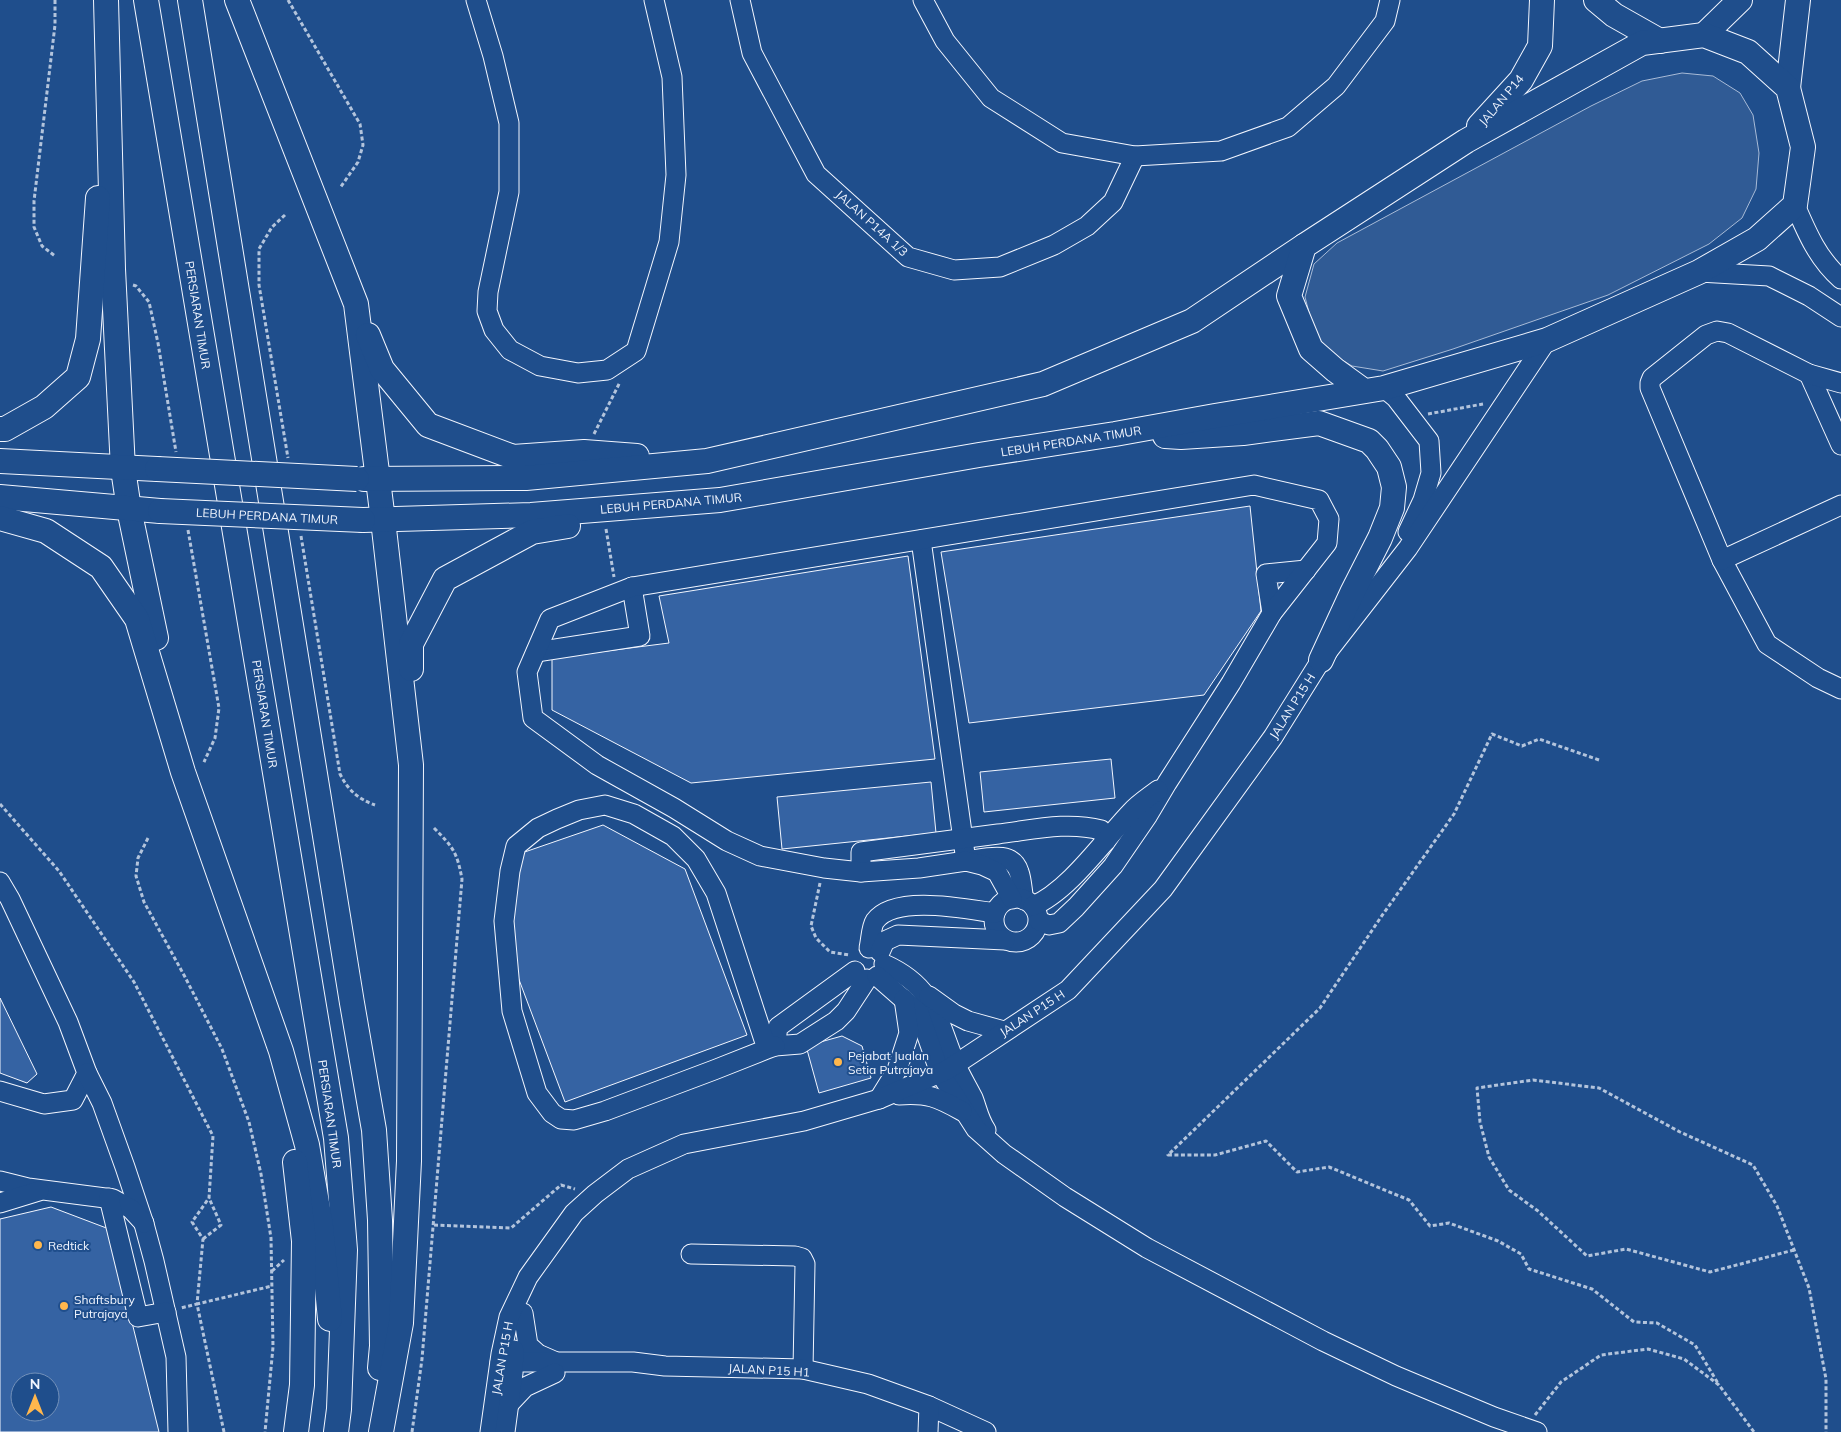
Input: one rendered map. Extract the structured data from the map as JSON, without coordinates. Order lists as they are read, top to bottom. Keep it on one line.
{"streets":{"main road":["JALAN P14","PERSIARAN TIMUR","LEBUH PERDANA TIMUR"],"street":["JALAN P14A 1/3","JALAN P15 H","JALAN P15 H1"]},"crossings":[["LEBUH PERDANA TIMUR","JALAN P15 H"],["JALAN P15 H","JALAN P15 H1"]],"places":["Pejabat Jualan Setia Putrajaya","Redtick","Shaftsbury Putrajaya"],"north":"top"}
